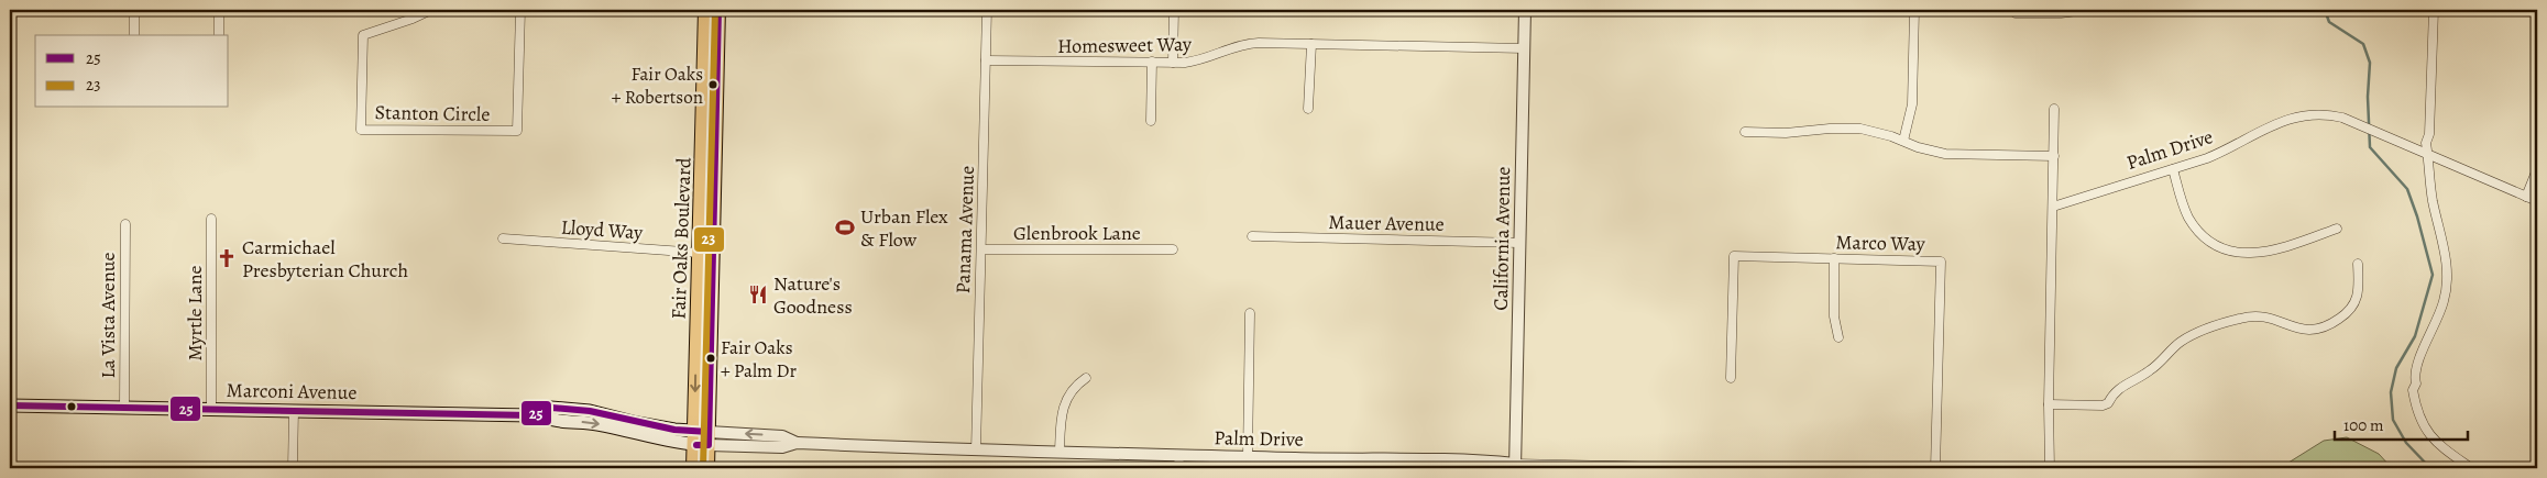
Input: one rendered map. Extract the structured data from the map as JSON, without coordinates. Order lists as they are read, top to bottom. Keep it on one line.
{"streets":{"main road":["Palm Drive","Fair Oaks Boulevard","Marconi Avenue"],"street":["Homesweet Way","Stanton Circle","Mauer Avenue","Lloyd Way","Panama Avenue","Glenbrook Lane","California Avenue","Marco Way","Myrtle Lane","La Vista Avenue"]},"crossings":[["Homesweet Way","Panama Avenue"],["Homesweet Way","California Avenue"],["Palm Drive","Panama Avenue"],["Palm Drive","Fair Oaks Boulevard"],["Palm Drive","California Avenue"],["Palm Drive","Marconi Avenue"],["Mauer Avenue","California Avenue"],["Lloyd Way","Fair Oaks Boulevard"],["Panama Avenue","Glenbrook Lane"],["Fair Oaks Boulevard","Marconi Avenue"],["Myrtle Lane","Marconi Avenue"],["La Vista Avenue","Marconi Avenue"]],"places":{"other":["Fair Oaks + Robertson","Fair Oaks + Palm Dr"],"sports":["Urban Flex & Flow"],"church":["Carmichael Presbyterian Church"],"restaurant":["Nature's Goodness"]},"lines":["transit line 25","transit line 23"],"legend":["25","23"],"scale_bar":"100 m"}
